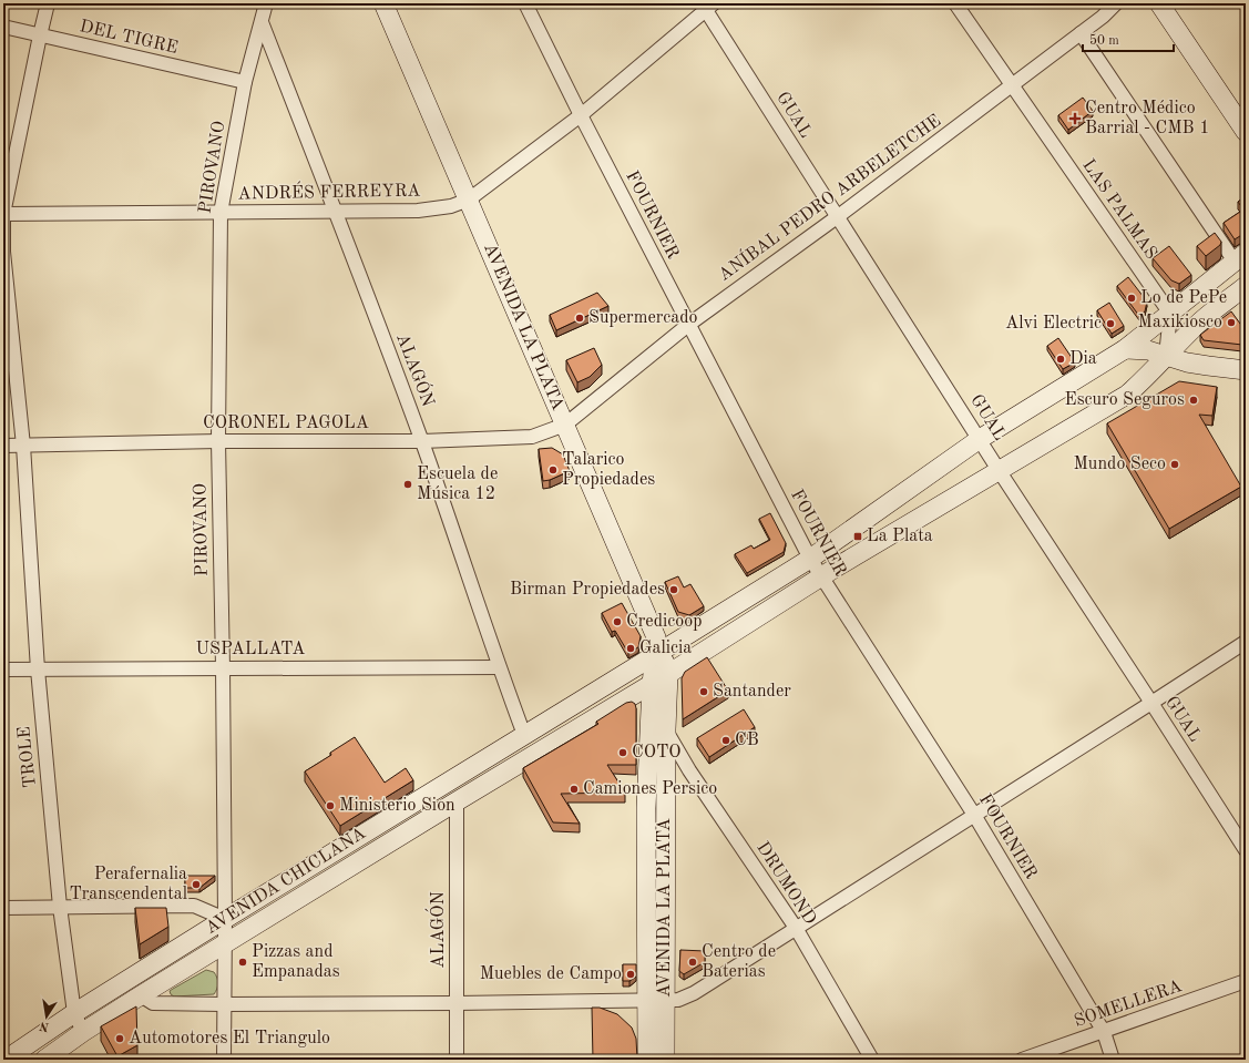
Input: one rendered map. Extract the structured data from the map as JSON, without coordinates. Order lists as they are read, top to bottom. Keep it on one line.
{"streets":{"main road":["AVENIDA LA PLATA","AVENIDA CHICLANA"],"street":["DEL TIGRE","GUAL","PIROVANO","ANDRÉS FERREYRA","ANÍBAL PEDRO ARBELETCHE","LAS PALMAS","FOURNIER","ALAGÓN","CORONEL PAGOLA","USPALLATA","TROLE","DRUMOND","SOMELLERA"]},"crossings":[["DEL TIGRE","PIROVANO"],["DEL TIGRE","TROLE"],["GUAL","ANDRÉS FERREYRA"],["GUAL","ANÍBAL PEDRO ARBELETCHE"],["GUAL","AVENIDA CHICLANA"],["PIROVANO","ANDRÉS FERREYRA"],["PIROVANO","ALAGÓN"],["PIROVANO","CORONEL PAGOLA"],["PIROVANO","USPALLATA"],["PIROVANO","AVENIDA CHICLANA"],["ANDRÉS FERREYRA","FOURNIER"],["ANDRÉS FERREYRA","AVENIDA LA PLATA"],["ANDRÉS FERREYRA","ALAGÓN"],["ANDRÉS FERREYRA","TROLE"],["ANÍBAL PEDRO ARBELETCHE","LAS PALMAS"],["ANÍBAL PEDRO ARBELETCHE","FOURNIER"],["ANÍBAL PEDRO ARBELETCHE","AVENIDA LA PLATA"],["ANÍBAL PEDRO ARBELETCHE","CORONEL PAGOLA"],["LAS PALMAS","AVENIDA CHICLANA"],["FOURNIER","AVENIDA CHICLANA"],["FOURNIER","SOMELLERA"],["AVENIDA LA PLATA","CORONEL PAGOLA"],["AVENIDA LA PLATA","AVENIDA CHICLANA"],["AVENIDA LA PLATA","DRUMOND"],["ALAGÓN","CORONEL PAGOLA"],["ALAGÓN","USPALLATA"],["ALAGÓN","AVENIDA CHICLANA"],["CORONEL PAGOLA","TROLE"],["USPALLATA","TROLE"],["TROLE","AVENIDA CHICLANA"]],"places":{"health":["Centro Médico Barrial - CMB 1"],"other":["Lo de PePe","Supermercado","Maxikiosco","Alvi Electric","Dia","Escuro Seguros","Mundo Seco","Talarico Propiedades","Escuela de Música 12","Birman Propiedades","Credicoop","Galicia","Santander","CB","COTO","Camiones Persico","Ministerio Sion","Perafernalia Transcendental","Pizzas and Empanadas","Centro de Baterias","Muebles de Campo","Automotores El Triangulo"],"transit":["La Plata"]},"scale_bar":"50 m","north":"bottom"}
